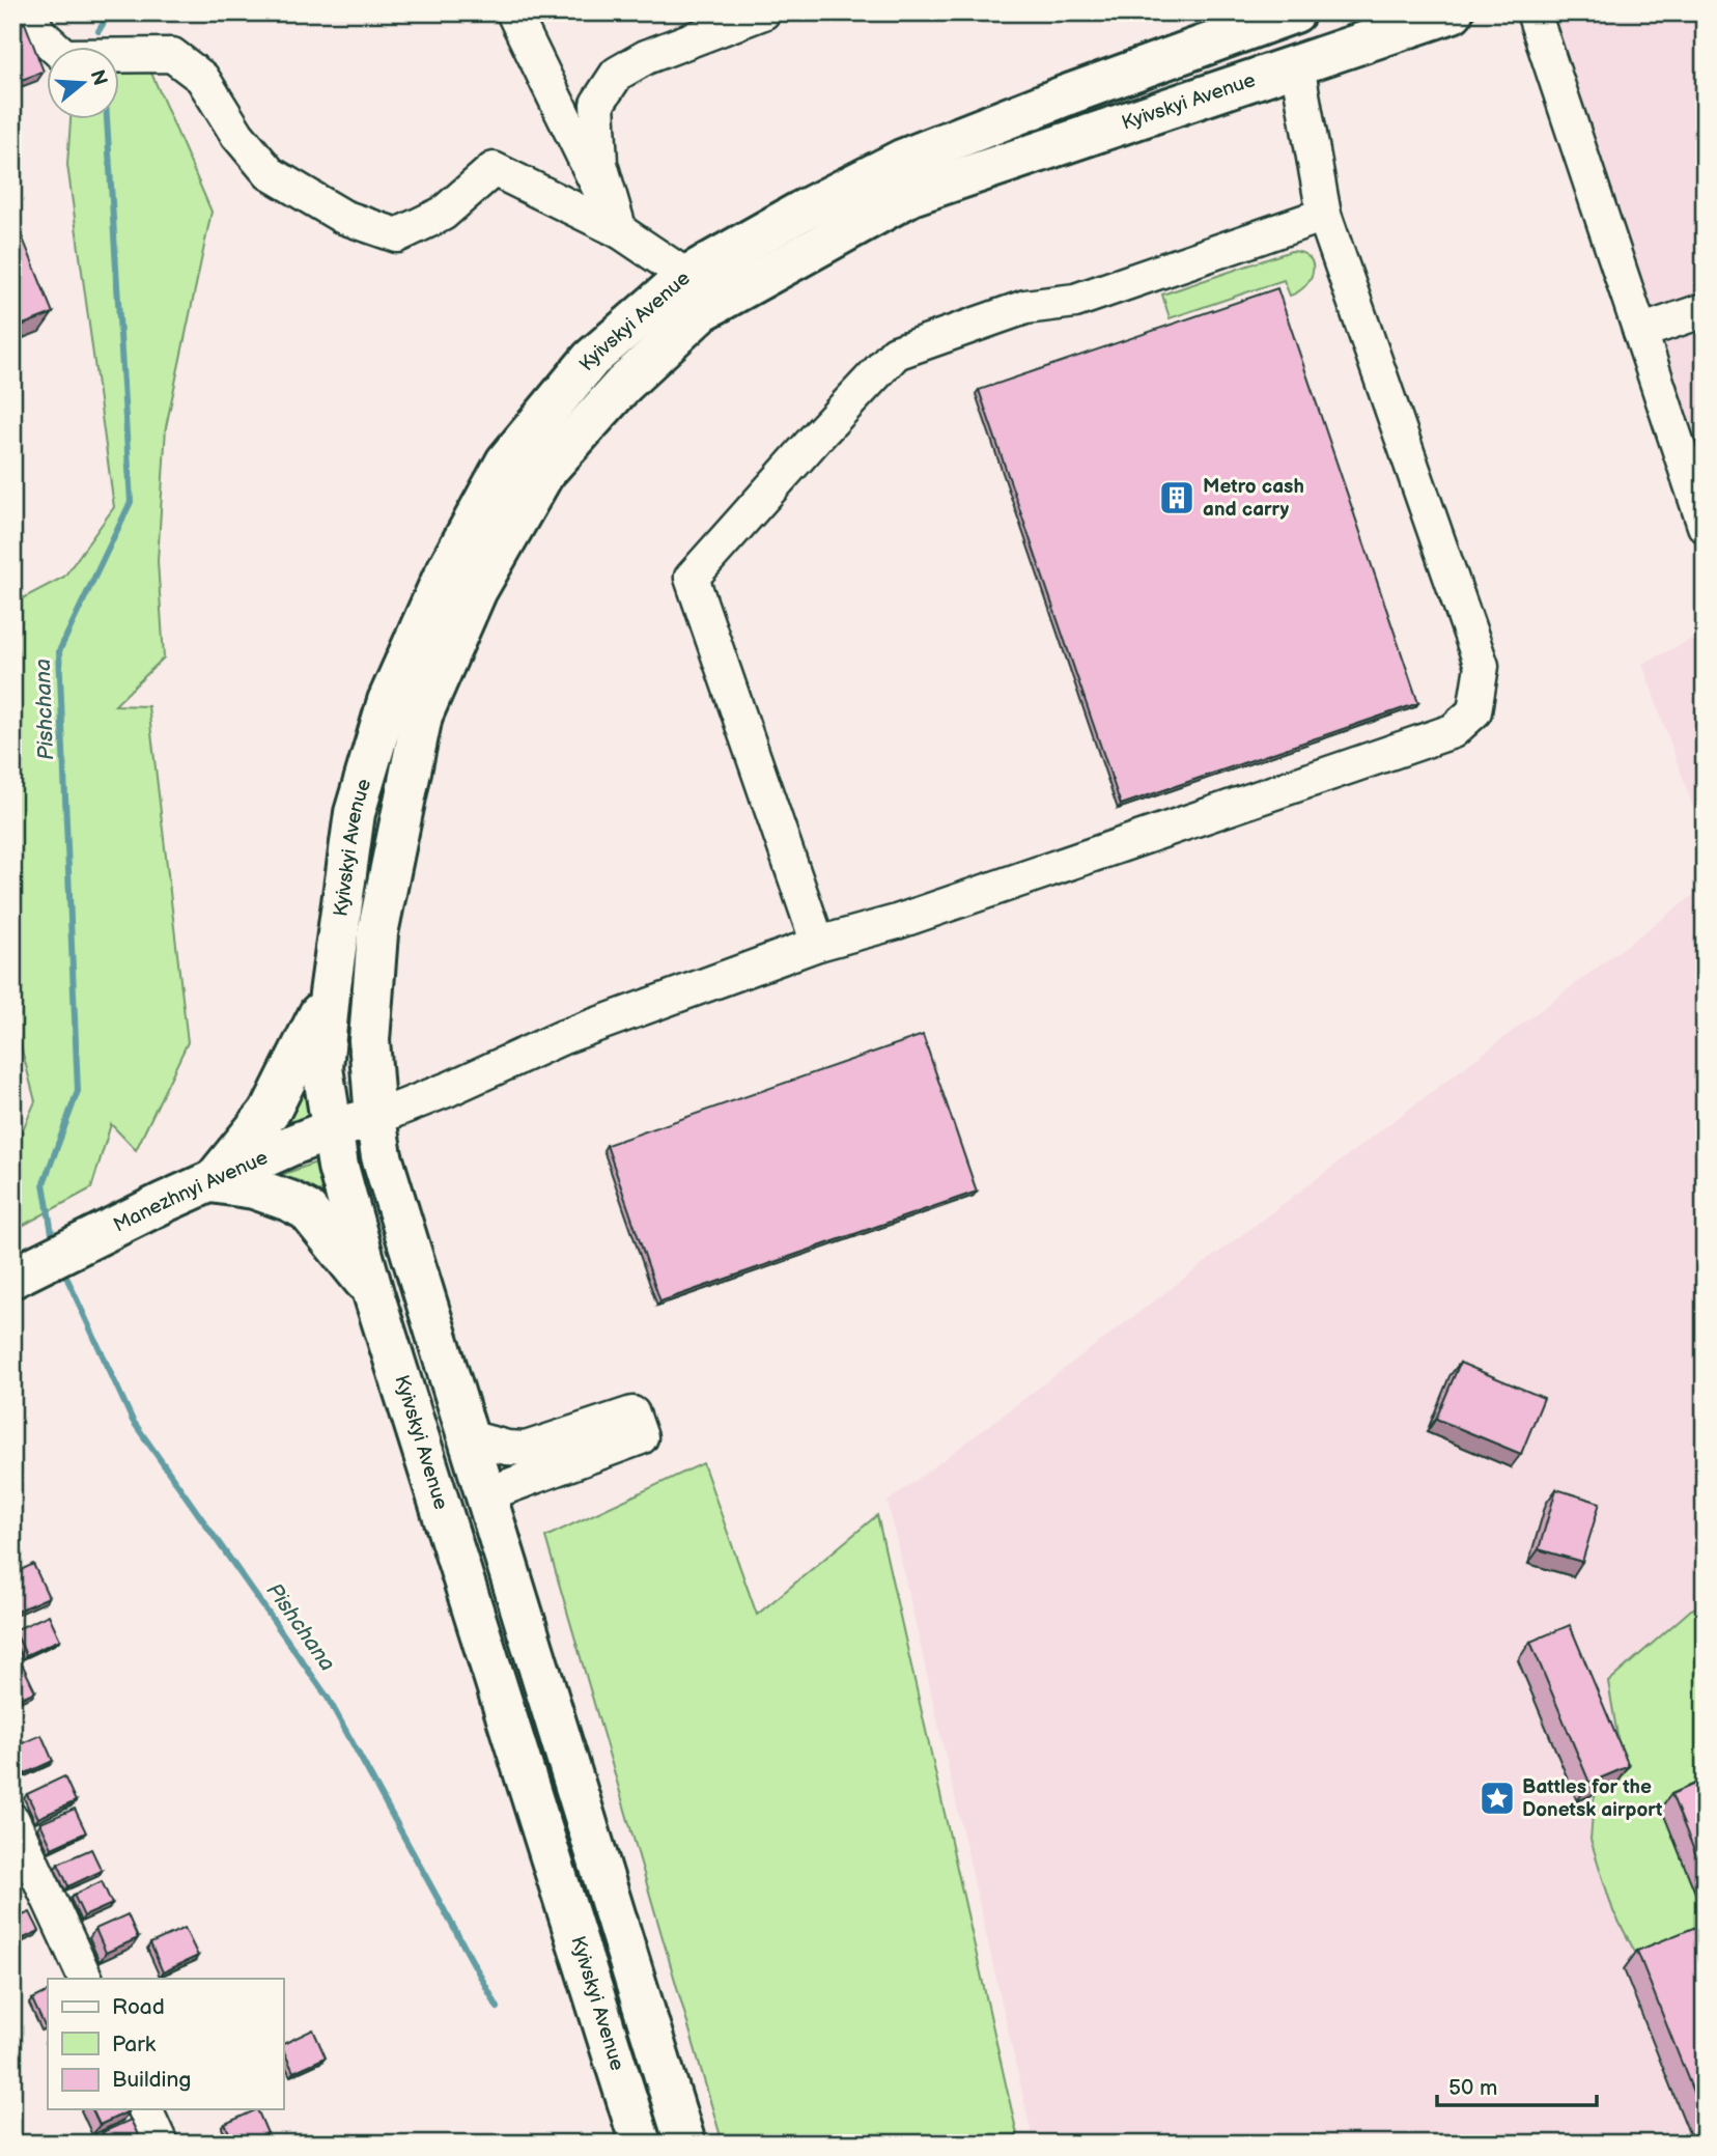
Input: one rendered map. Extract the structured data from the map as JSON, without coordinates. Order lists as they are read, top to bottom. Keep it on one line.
{"streets":{"main road":["Kyivskyi Avenue","Manezhnyi Avenue"]},"crossings":[["Kyivskyi Avenue","Manezhnyi Avenue"]],"water":["Pishchana"],"places":{"building":["Metro cash and carry"],"place":["Battles for the Donetsk airport"]},"legend":["Road","Park","Building"],"scale_bar":"50 m","north":"right"}
